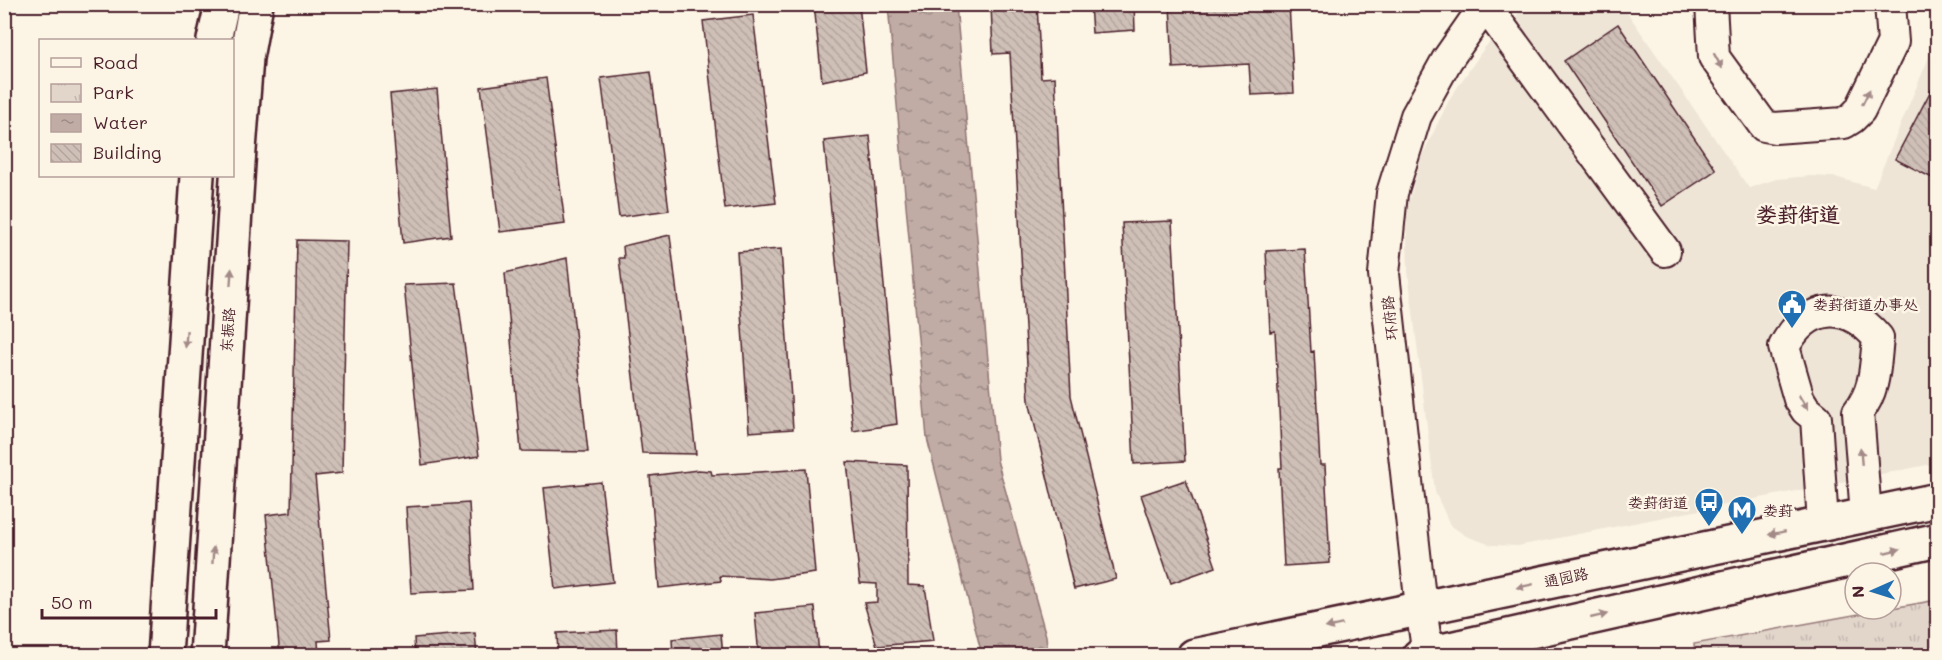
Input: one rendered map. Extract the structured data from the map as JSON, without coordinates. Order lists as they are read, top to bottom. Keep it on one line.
{"streets":{"main road":["东振路","通园路"],"street":["环府路"]},"crossings":[["环府路","通园路"]],"districts":["娄葑街道"],"places":{"public building":["娄葑街道办事处"],"bus stop":["娄葑街道"],"metro station":["娄葑"]},"legend":["Road","Park","Water","Building"],"scale_bar":"50 m","north":"left"}
